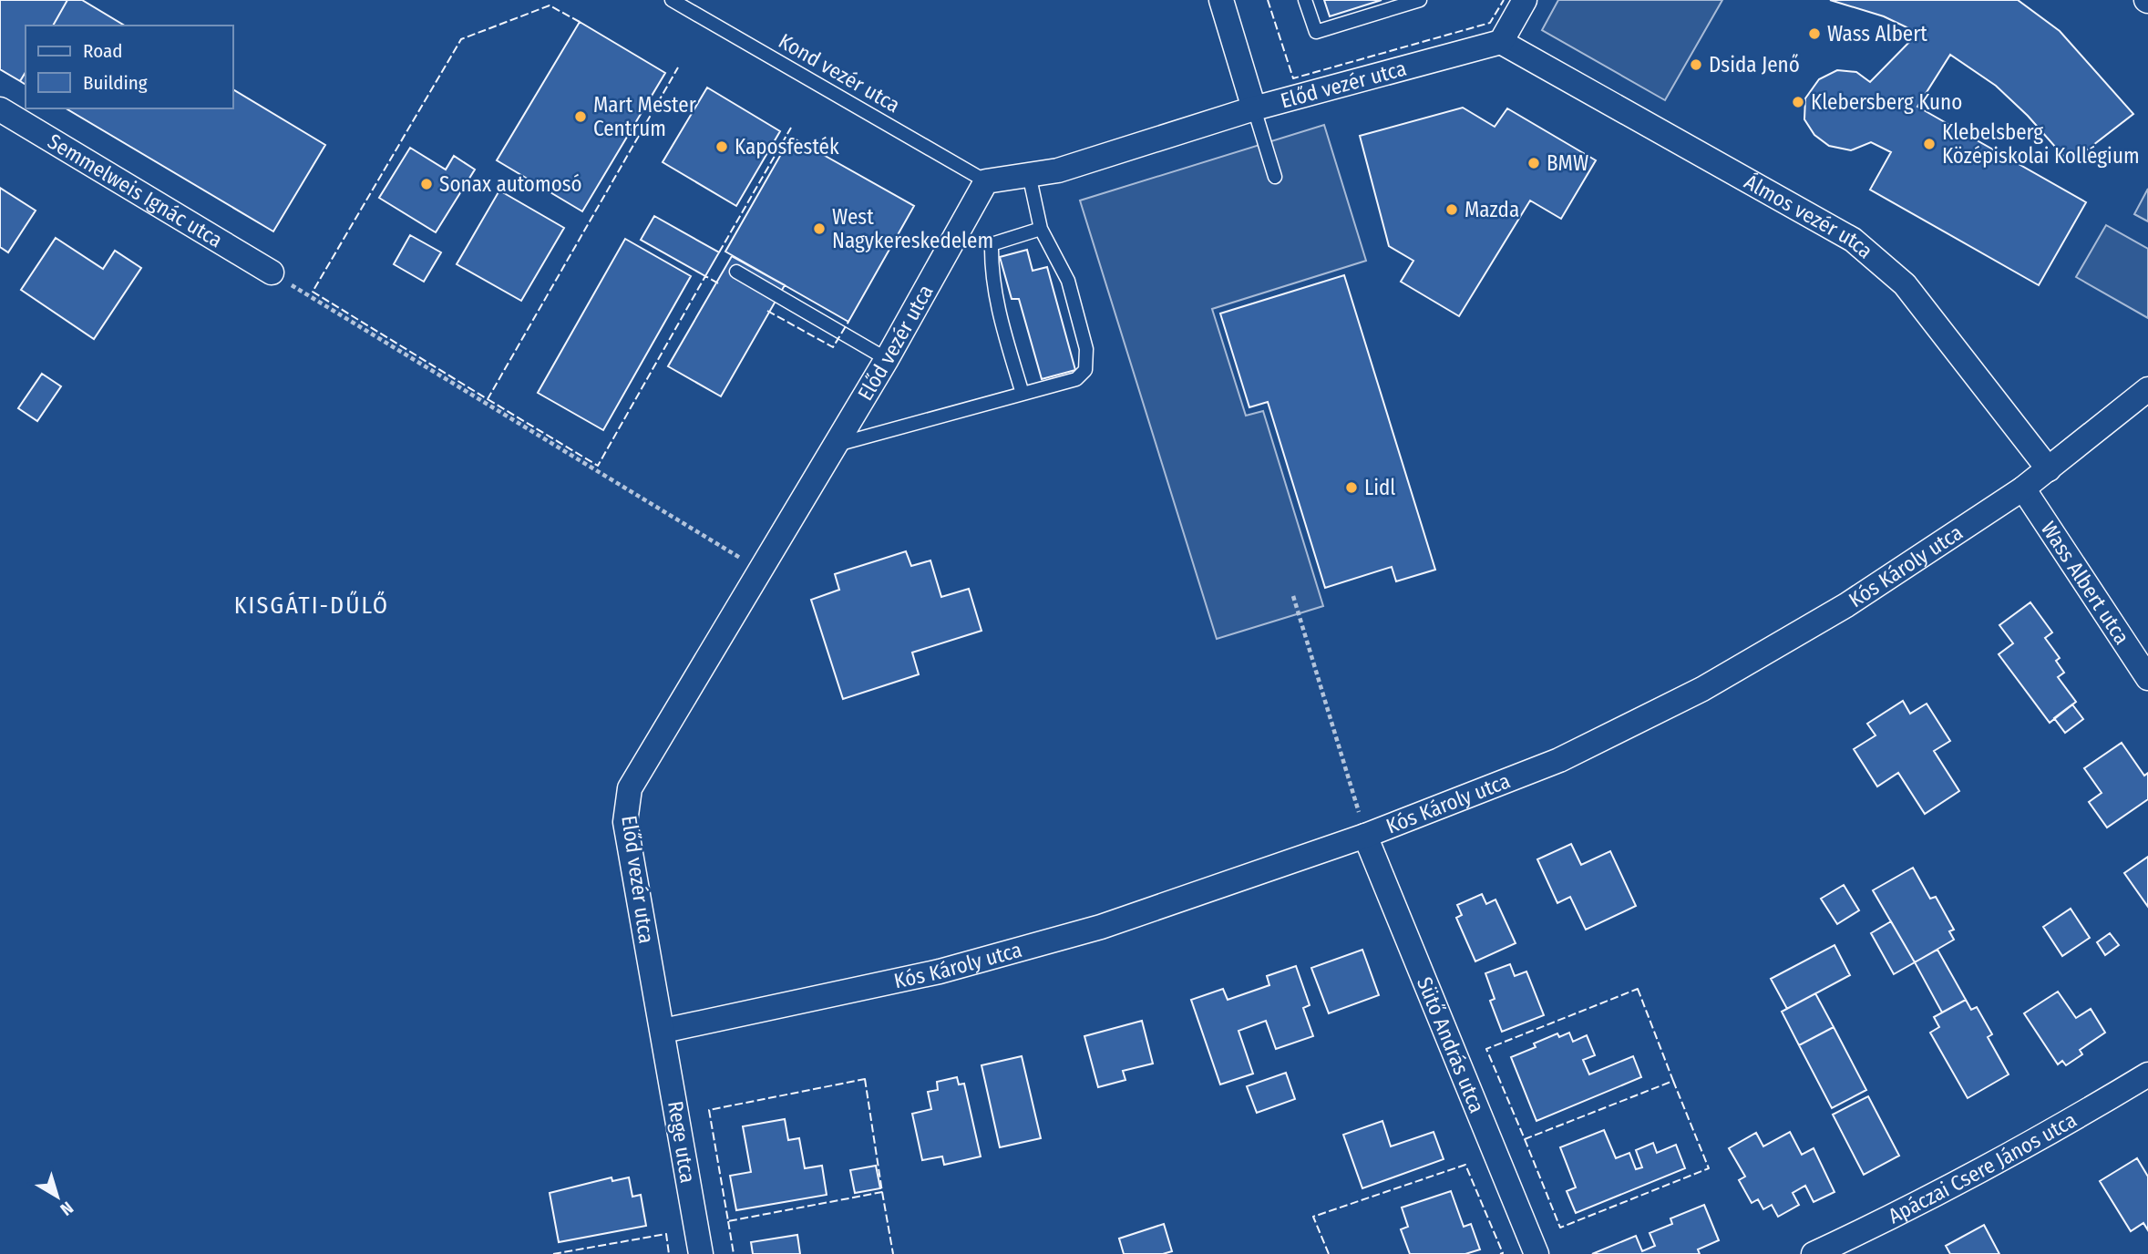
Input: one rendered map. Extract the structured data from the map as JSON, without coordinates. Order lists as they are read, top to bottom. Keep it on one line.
{"streets":{"street":["Előd vezér utca","Semmelweis Ignác utca","Álmos vezér utca","Kós Károly utca","Wass Albert utca","Sütő András utca","Rege utca","Apáczai Csere János utca"],"lane":["Kond vezér utca"]},"crossings":[["Kond vezér utca","Előd vezér utca"],["Előd vezér utca","Álmos vezér utca"],["Előd vezér utca","Kós Károly utca"],["Előd vezér utca","Rege utca"],["Álmos vezér utca","Kós Károly utca"],["Kós Károly utca","Wass Albert utca"],["Kós Károly utca","Sütő András utca"],["Kós Károly utca","Rege utca"]],"districts":["KISGÁTI-DŰLŐ"],"places":["Wass Albert","Dsida Jenő","Klebersberg Kuno","Mart Mester Centrum","Klebelsberg Középiskolai Kollégium","Kaposfesték","BMW","Sonax automosó","Mazda","West Nagykereskedelem","Lidl"],"legend":["Road","Building"],"north":"bottom right"}
